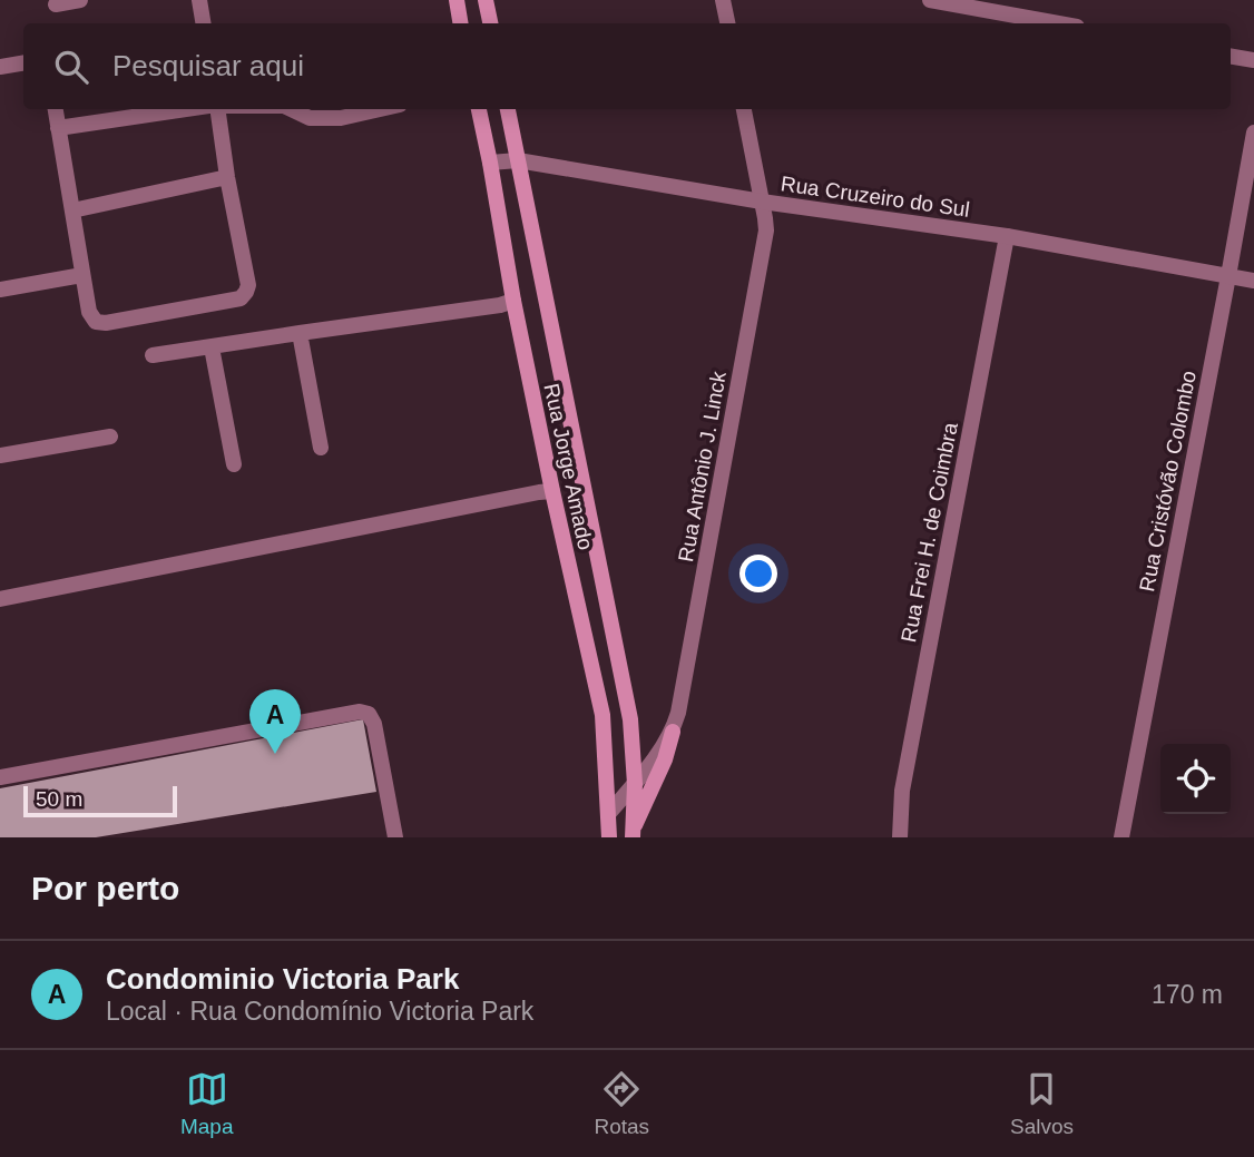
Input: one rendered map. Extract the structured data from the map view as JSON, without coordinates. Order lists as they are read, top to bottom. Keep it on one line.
{"streets":{"main road":["Rua Jorge Amado"],"street":["Rua Cruzeiro do Sul","Rua Antônio J. Linck","Rua Cristóvão Colombo","Rua Frei H. de Coimbra"]},"crossings":[["Rua Cruzeiro do Sul","Rua Jorge Amado"],["Rua Cruzeiro do Sul","Rua Antônio J. Linck"],["Rua Cruzeiro do Sul","Rua Cristóvão Colombo"],["Rua Cruzeiro do Sul","Rua Frei H. de Coimbra"],["Rua Jorge Amado","Rua Antônio J. Linck"]],"scale_bar":"50 m","page":{"search":"Pesquisar aqui","pins":"A","scale":"50 m","heading":"Por perto","list":[{"mark":"A","name":"Condominio Victoria Park","note":"Local · Rua Condomínio Victoria Park","value":"170 m"}],"nav":["Mapa","Rotas","Salvos"]}}
